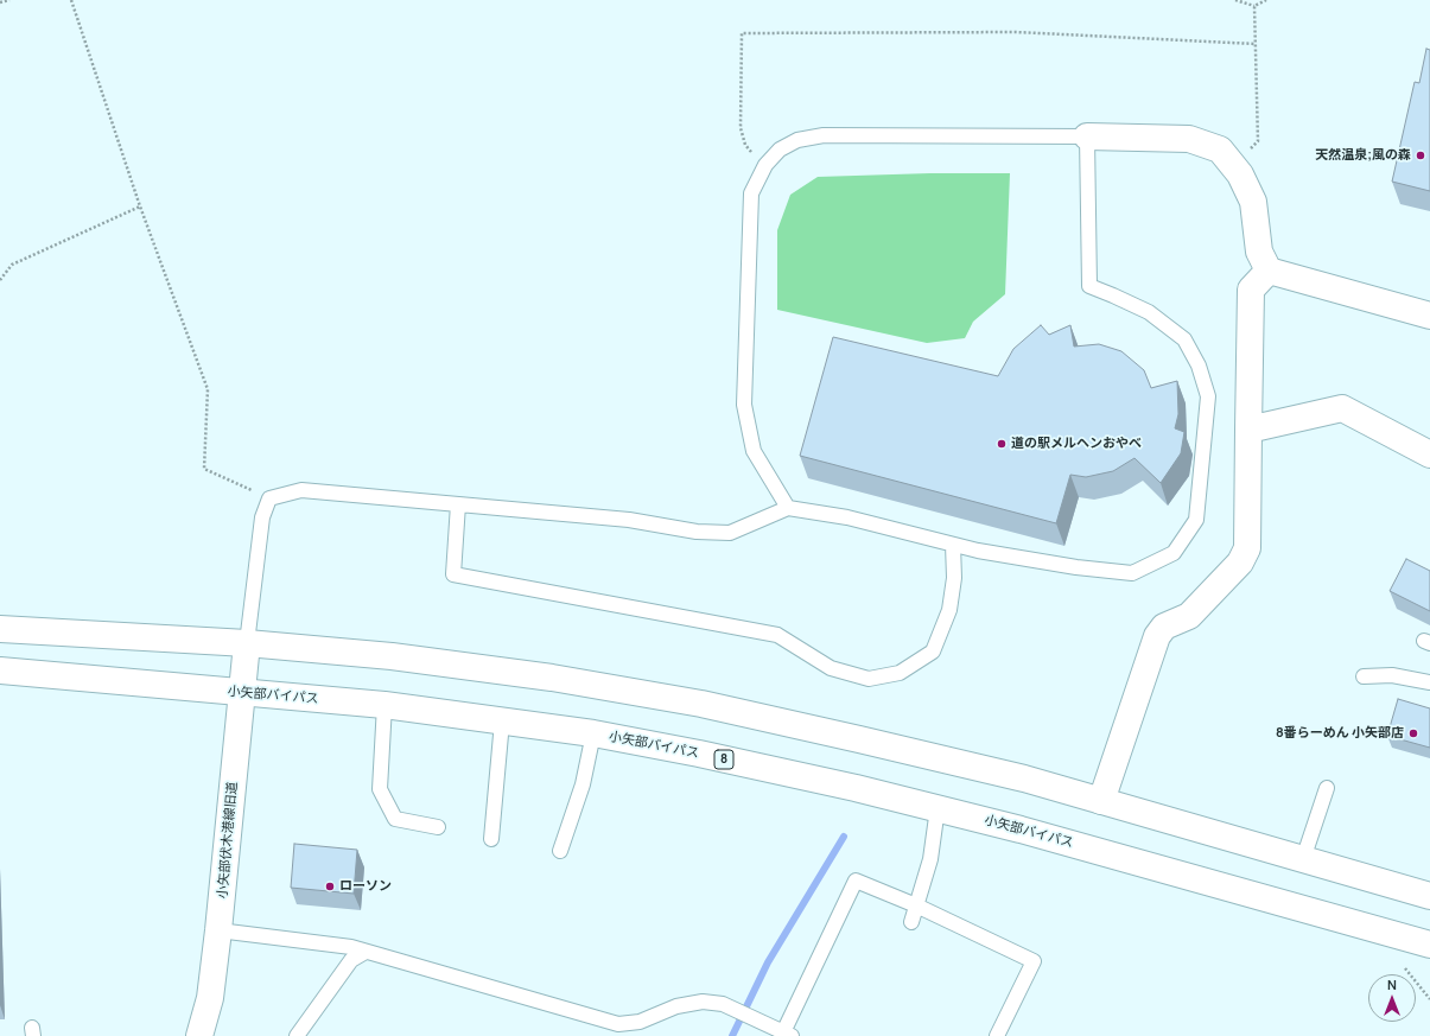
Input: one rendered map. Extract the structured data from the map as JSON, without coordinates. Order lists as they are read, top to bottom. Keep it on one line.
{"streets":{"main road":["小矢部バイパス","8","小矢部伏木港線旧道"]},"crossings":[["小矢部バイパス","小矢部伏木港線旧道"]],"places":["天然温泉;風の森","道の駅メルヘンおやべ","8番らーめん 小矢部店","ローソン"],"north":"top"}
